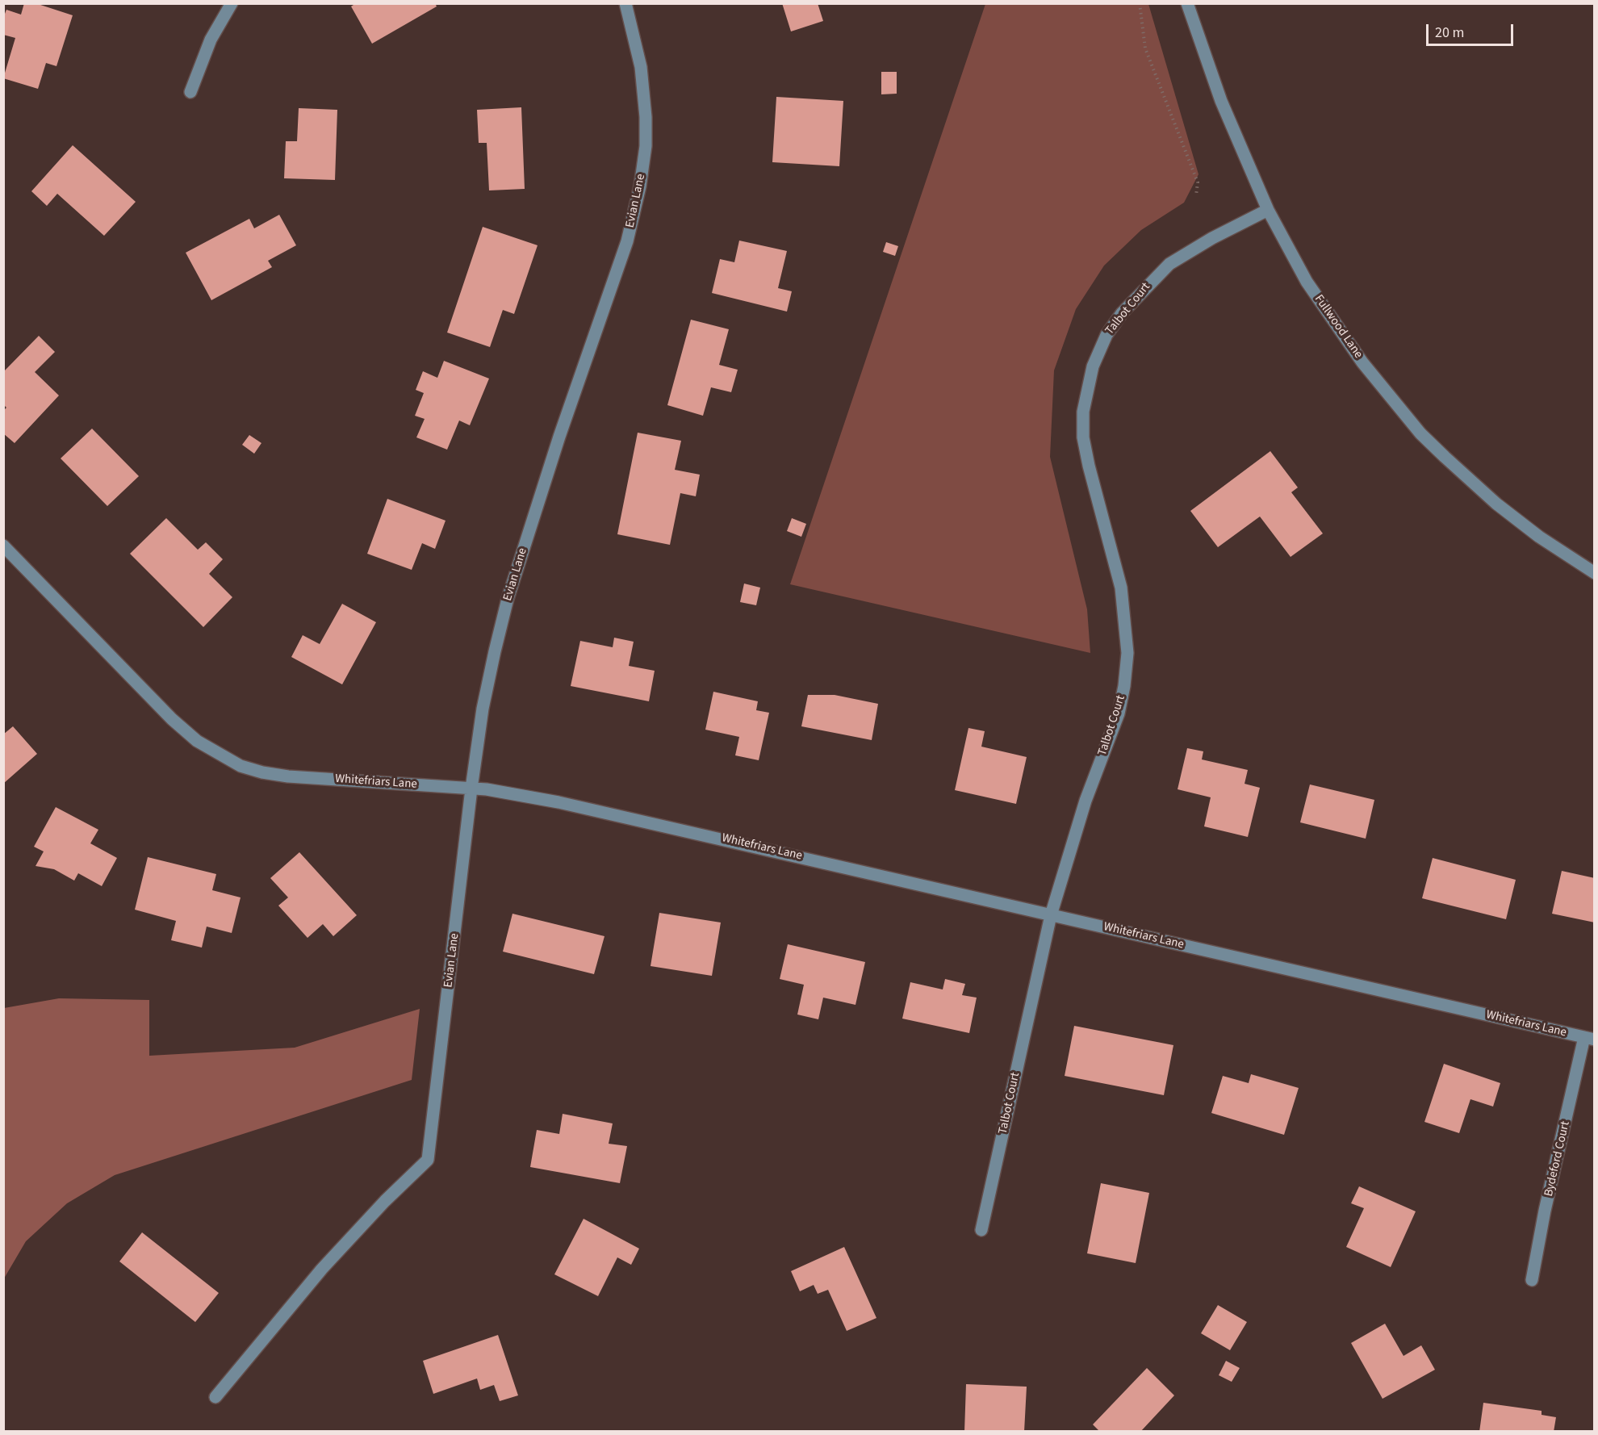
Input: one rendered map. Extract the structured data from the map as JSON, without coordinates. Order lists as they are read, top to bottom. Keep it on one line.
{"streets":{"street":["Evian Lane","Talbot Court","Fullwood Lane","Whitefriars Lane","Bydeford Court"]},"crossings":[["Evian Lane","Whitefriars Lane"],["Talbot Court","Fullwood Lane"],["Talbot Court","Whitefriars Lane"],["Whitefriars Lane","Bydeford Court"]],"scale_bar":"20 m"}
